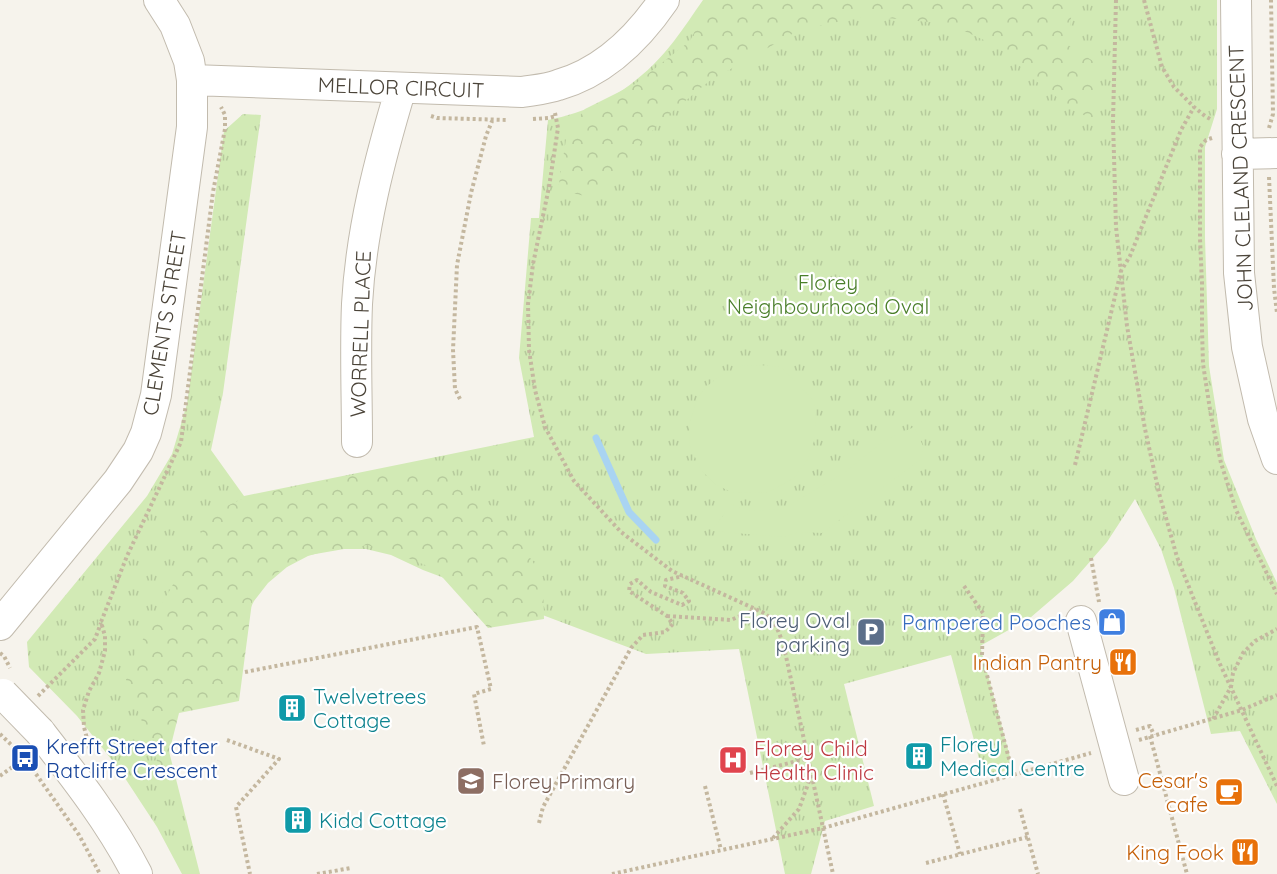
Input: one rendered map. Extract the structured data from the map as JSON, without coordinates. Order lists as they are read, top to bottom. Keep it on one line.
{"streets":{"street":["MELLOR CIRCUIT","JOHN CLELAND CRESCENT","CLEMENTS STREET","WORRELL PLACE"]},"crossings":[["MELLOR CIRCUIT","CLEMENTS STREET"],["MELLOR CIRCUIT","WORRELL PLACE"]],"parks":["Florey Neighbourhood Oval"],"places":{"shop":["Pampered Pooches"],"parking":["Florey Oval parking"],"restaurant":["Indian Pantry","King Fook"],"building":["Twelvetrees Cottage","Florey Medical Centre","Kidd Cottage"],"bus stop":["Krefft Street after Ratcliffe Crescent"],"hospital":["Florey Child Health Clinic"],"school or university":["Florey Primary"],"cafe":["Cesar's cafe"]}}
